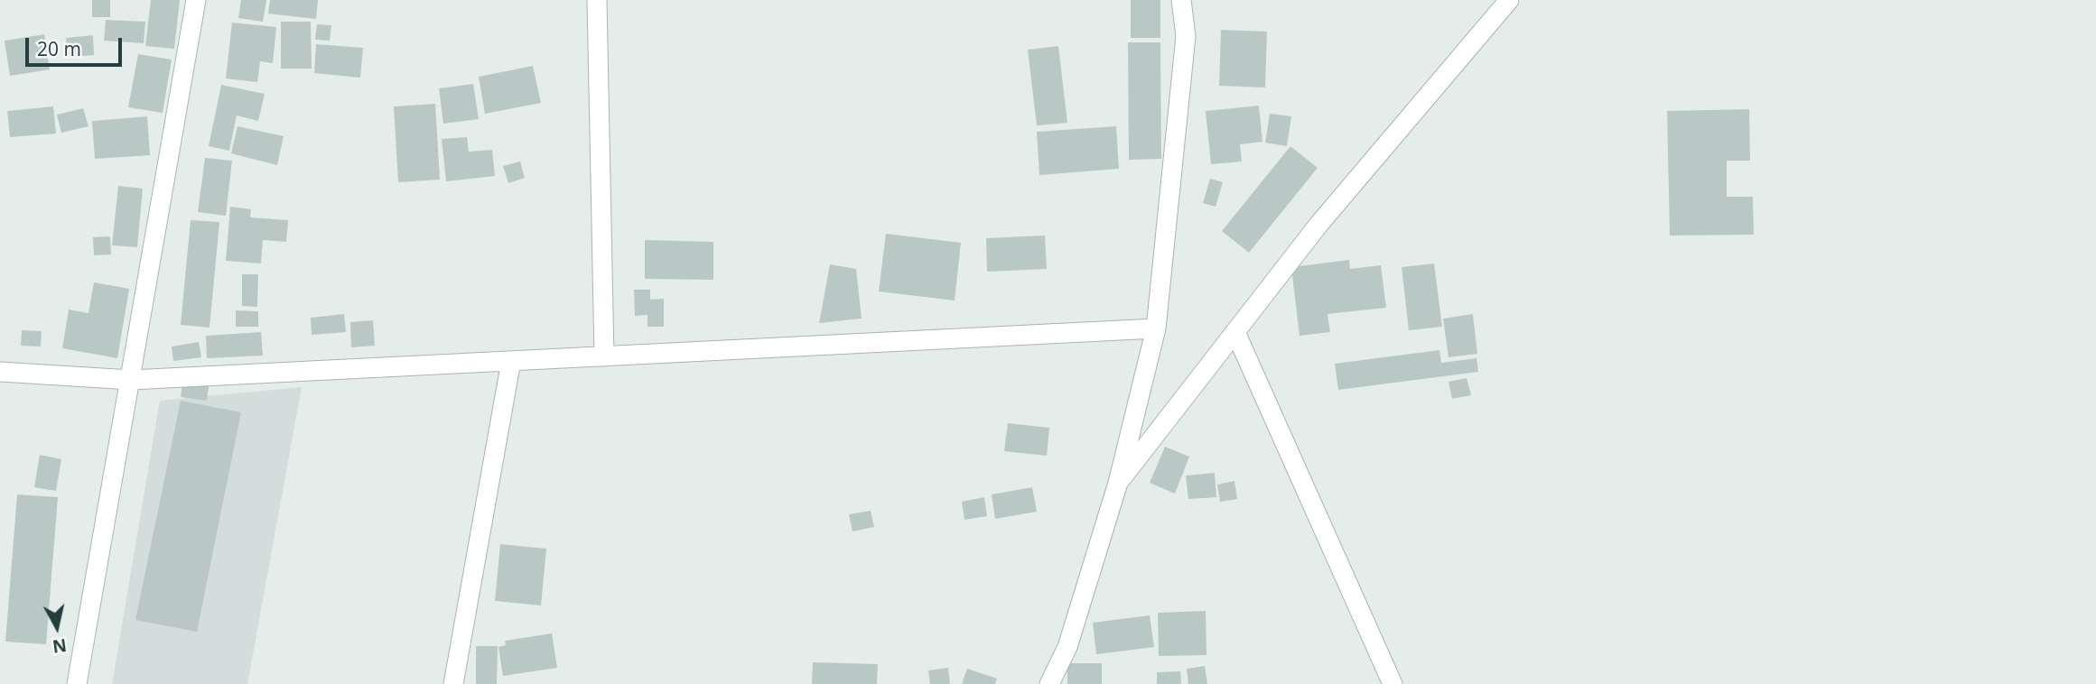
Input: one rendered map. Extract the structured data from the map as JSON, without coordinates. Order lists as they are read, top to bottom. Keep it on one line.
{"scale_bar":"20 m","north":"bottom"}
